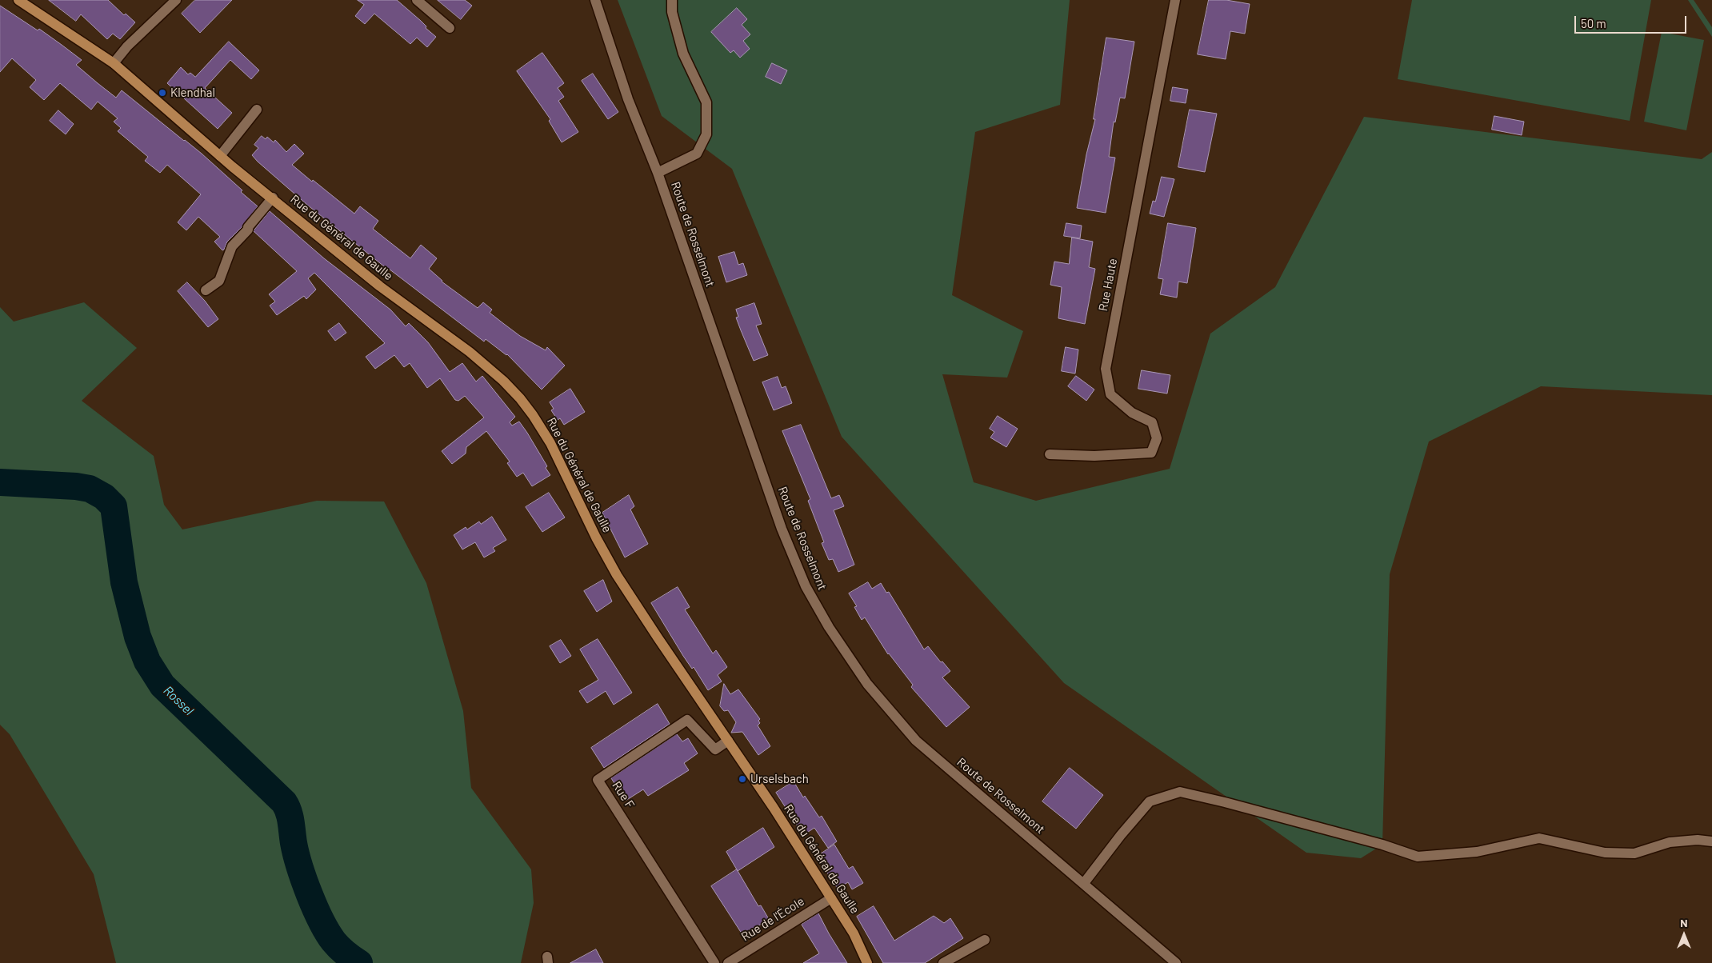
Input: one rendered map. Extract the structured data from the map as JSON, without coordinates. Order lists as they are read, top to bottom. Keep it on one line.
{"streets":{"main road":["Rue du Général de Gaulle"],"street":["Route de Rosselmont","Rue Haute","Rue F","Rue de l'École"]},"crossings":[["Rue du Général de Gaulle","Rue F"],["Rue du Général de Gaulle","Rue de l'École"]],"water":["Rossel"],"places":["Klendhal","Urselsbach"],"scale_bar":"50 m","north":"top"}
